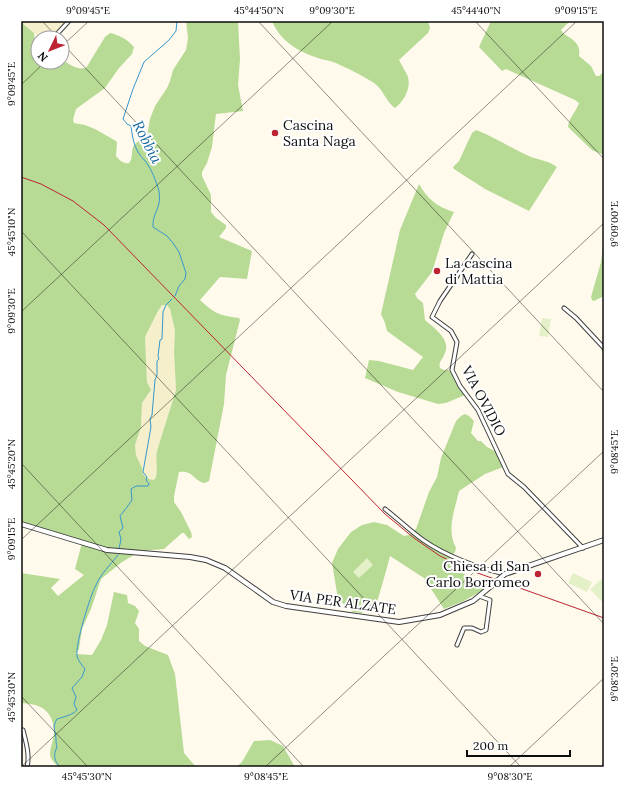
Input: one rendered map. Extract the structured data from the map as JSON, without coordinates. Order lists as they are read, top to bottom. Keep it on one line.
{"streets":{"street":["VIA OVIDIO","VIA PER ALZATE"]},"crossings":[["VIA OVIDIO","VIA PER ALZATE"]],"water":["Robbia"],"places":["Cascina Santa Naga","La cascina di Mattia","Chiesa di San Carlo Borromeo"],"scale_bar":"200 m","north":"bottom left","coordinates":["9°09'45\"E","45°44'50\"N","9°09'30\"E","45°44'40\"N","9°09'15\"E","9°09'00\"E","45°45'10\"N","9°08'45\"E","45°45'20\"N","9°08'30\"E","45°45'30\"N"]}
